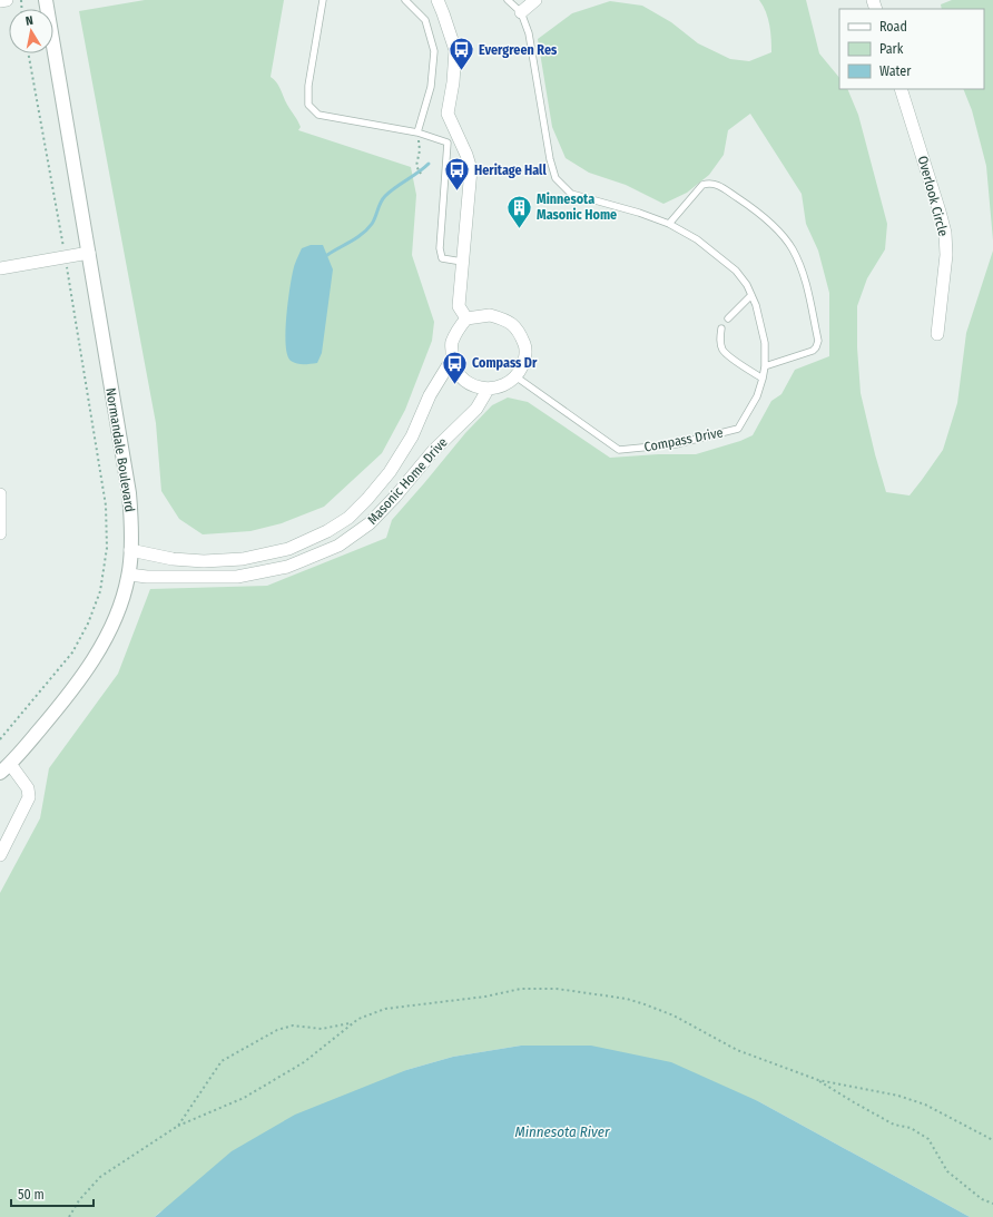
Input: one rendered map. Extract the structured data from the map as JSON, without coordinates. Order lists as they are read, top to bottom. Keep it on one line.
{"streets":{"street":["Overlook Circle","Normandale Boulevard","Masonic Home Drive"],"lane":["Compass Drive"]},"crossings":[["Compass Drive","Masonic Home Drive"],["Normandale Boulevard","Masonic Home Drive"]],"water":["Minnesota River"],"places":{"bus stop":["Evergreen Res","Heritage Hall","Compass Dr"],"building":["Minnesota Masonic Home"]},"legend":["Road","Park","Water"],"scale_bar":"50 m","north":"top"}
